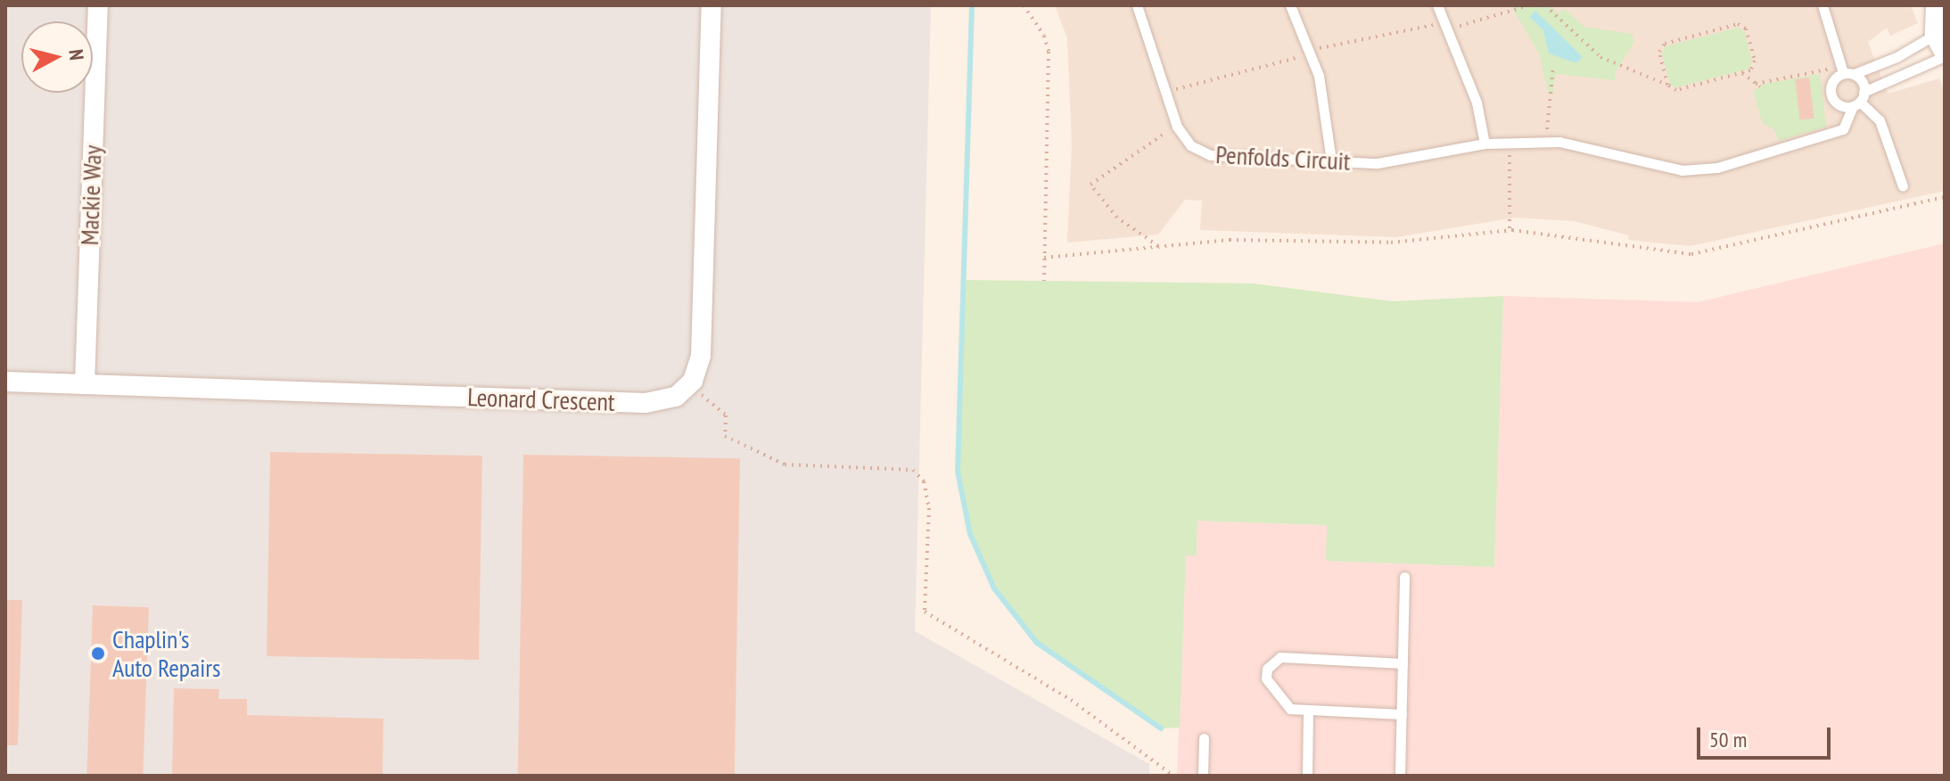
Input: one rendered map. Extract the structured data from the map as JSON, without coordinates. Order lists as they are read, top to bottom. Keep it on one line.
{"streets":{"street":["Mackie Way","Leonard Crescent"],"lane":["Penfolds Circuit"]},"crossings":[["Mackie Way","Leonard Crescent"]],"places":["Chaplin's Auto Repairs"],"scale_bar":"50 m","north":"right"}
